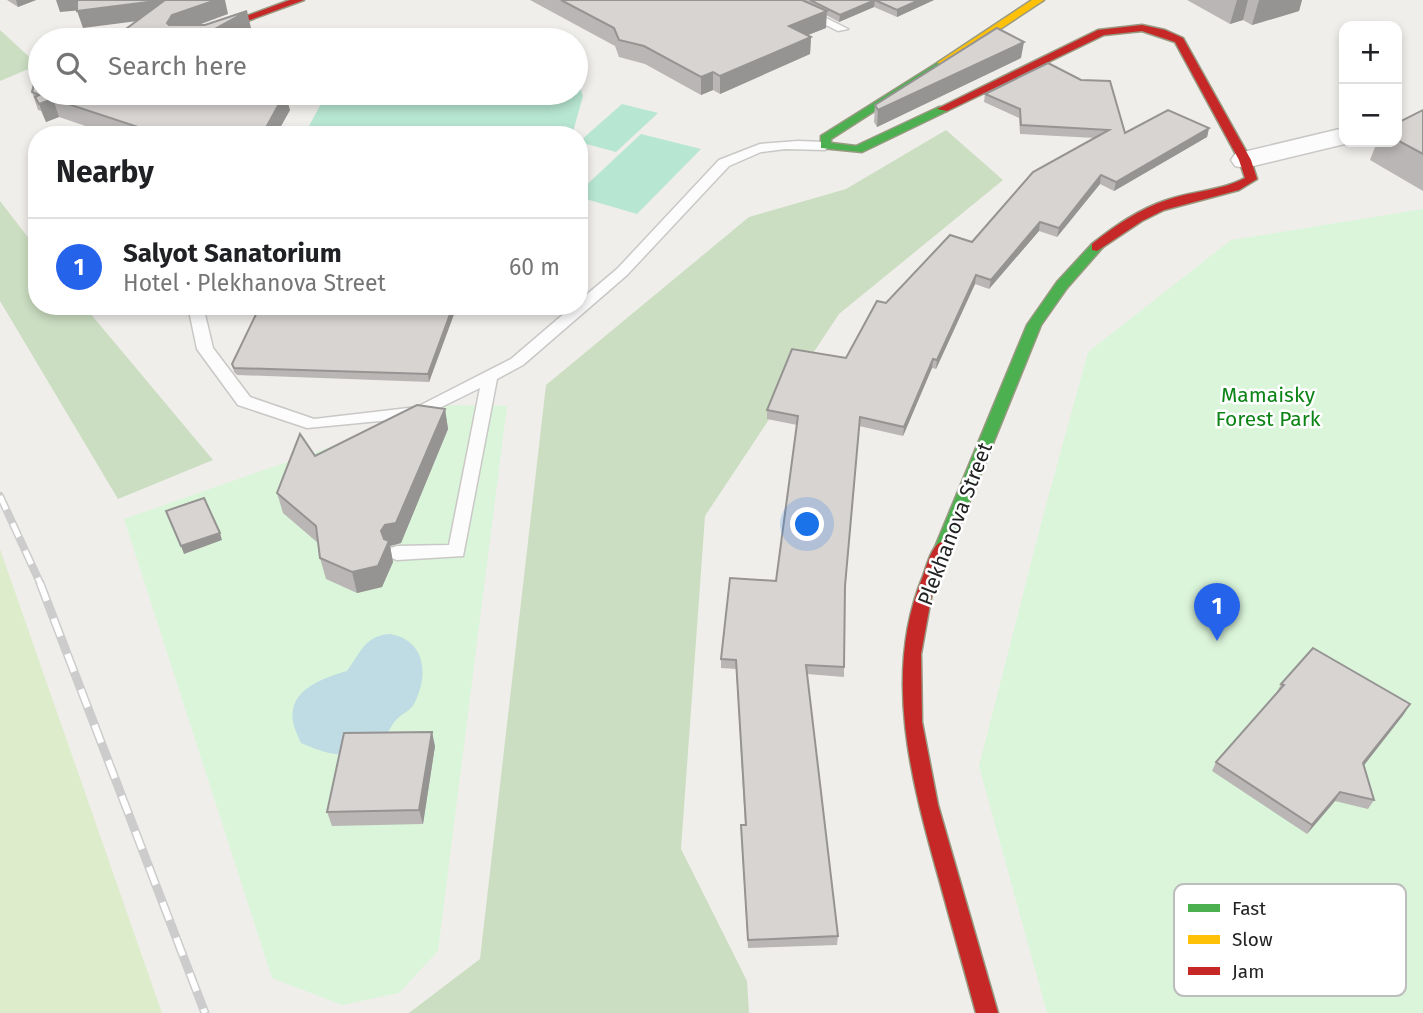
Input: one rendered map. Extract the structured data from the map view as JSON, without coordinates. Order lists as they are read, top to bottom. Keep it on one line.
{"streets":{"street":["Plekhanova Street"]},"parks":["Mamaisky Forest Park"],"legend":["Fast","Slow","Jam"],"page":{"map_buttons":["+","−"],"search":"Search here","heading":"Nearby","list":[{"mark":"1","name":"Salyot Sanatorium","note":"Hotel · Plekhanova Street","value":"60 m"}],"pins":"1"}}
